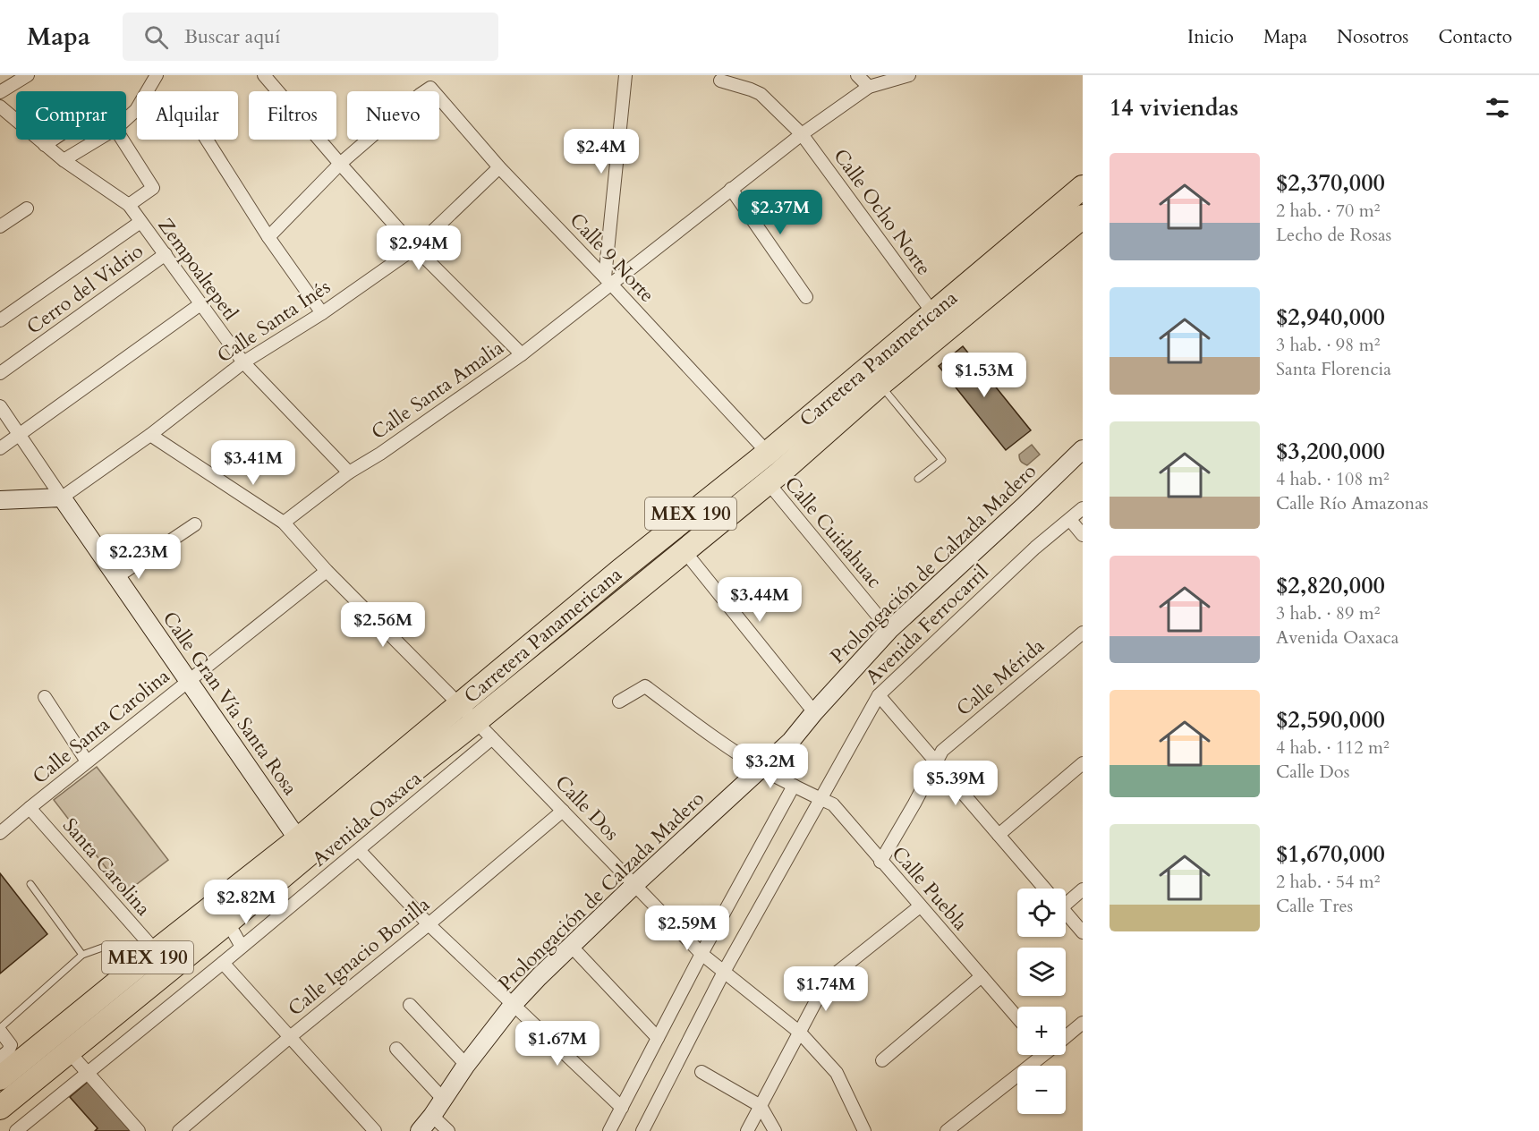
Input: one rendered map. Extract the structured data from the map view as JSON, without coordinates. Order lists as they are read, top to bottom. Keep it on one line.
{"streets":{"highway":["Carretera Panamericana","MEX 190"],"street":["Calle Ocho Norte","Calle 9 Norte","Zempoaltepetl","Cerro del Vidrio","Calle Santa Inés","Calle Santa Amalia","Calle Cuitlahuac","Prolongación de Calzada Madero","Avenida Ferrocarril","Calle Mérida","Calle Gran Vía Santa Rosa","Calle Santa Carolina","Calle Dos","Avenida Oaxaca","Santa Carolina","Calle Puebla","Calle Ignacio Bonilla"]},"crossings":[["Calle Ocho Norte","Carretera Panamericana"],["Calle Ocho Norte","Calle Santa Amalia"],["Calle 9 Norte","Calle Santa Inés"],["Calle 9 Norte","Carretera Panamericana"],["Calle 9 Norte","Calle Santa Amalia"],["Zempoaltepetl","Cerro del Vidrio"],["Zempoaltepetl","Calle Santa Inés"],["Zempoaltepetl","Calle Santa Amalia"],["Calle Santa Inés","Calle Gran Vía Santa Rosa"],["Calle Santa Inés","Calle Dos"],["Carretera Panamericana","Calle Cuitlahuac"],["Carretera Panamericana","Calle Gran Vía Santa Rosa"],["Carretera Panamericana","Calle Dos"],["Carretera Panamericana","Santa Carolina"],["Calle Santa Amalia","Calle Dos"],["Calle Cuitlahuac","Prolongación de Calzada Madero"],["Prolongación de Calzada Madero","Calle Dos"],["Prolongación de Calzada Madero","Calle Puebla"],["Avenida Ferrocarril","Calle Dos"],["Avenida Ferrocarril","Calle Puebla"],["Calle Gran Vía Santa Rosa","Calle Santa Carolina"],["Calle Santa Carolina","Calle Dos"],["Calle Santa Carolina","Santa Carolina"],["Calle Dos","Avenida Oaxaca"],["Calle Dos","Calle Ignacio Bonilla"]],"page":{"header":"Mapa","search":"Buscar aquí","nav":["Inicio","Mapa","Nosotros","Contacto"],"heading":"14 viviendas","chip":["Comprar","Alquilar","Filtros","Nuevo"],"price":["$2.4M","$2.37M","$2.94M","$1.53M","$3.41M","$2.23M","$3.44M","$2.56M","$3.2M","$5.39M","$2.82M","$2.59M","$1.74M","$1.67M"],"list":[{"name":"$2,370,000","note":"2 hab. · 70 m² · Lecho de Rosas"},{"name":"$2,940,000","note":"3 hab. · 98 m² · Santa Florencia"},{"name":"$3,200,000","note":"4 hab. · 108 m² · Calle Río Amazonas"},{"name":"$2,820,000","note":"3 hab. · 89 m² · Avenida Oaxaca"},{"name":"$2,590,000","note":"4 hab. · 112 m² · Calle Dos"},{"name":"$1,670,000","note":"2 hab. · 54 m² · Calle Tres"}],"map_buttons":["+","−"]}}
